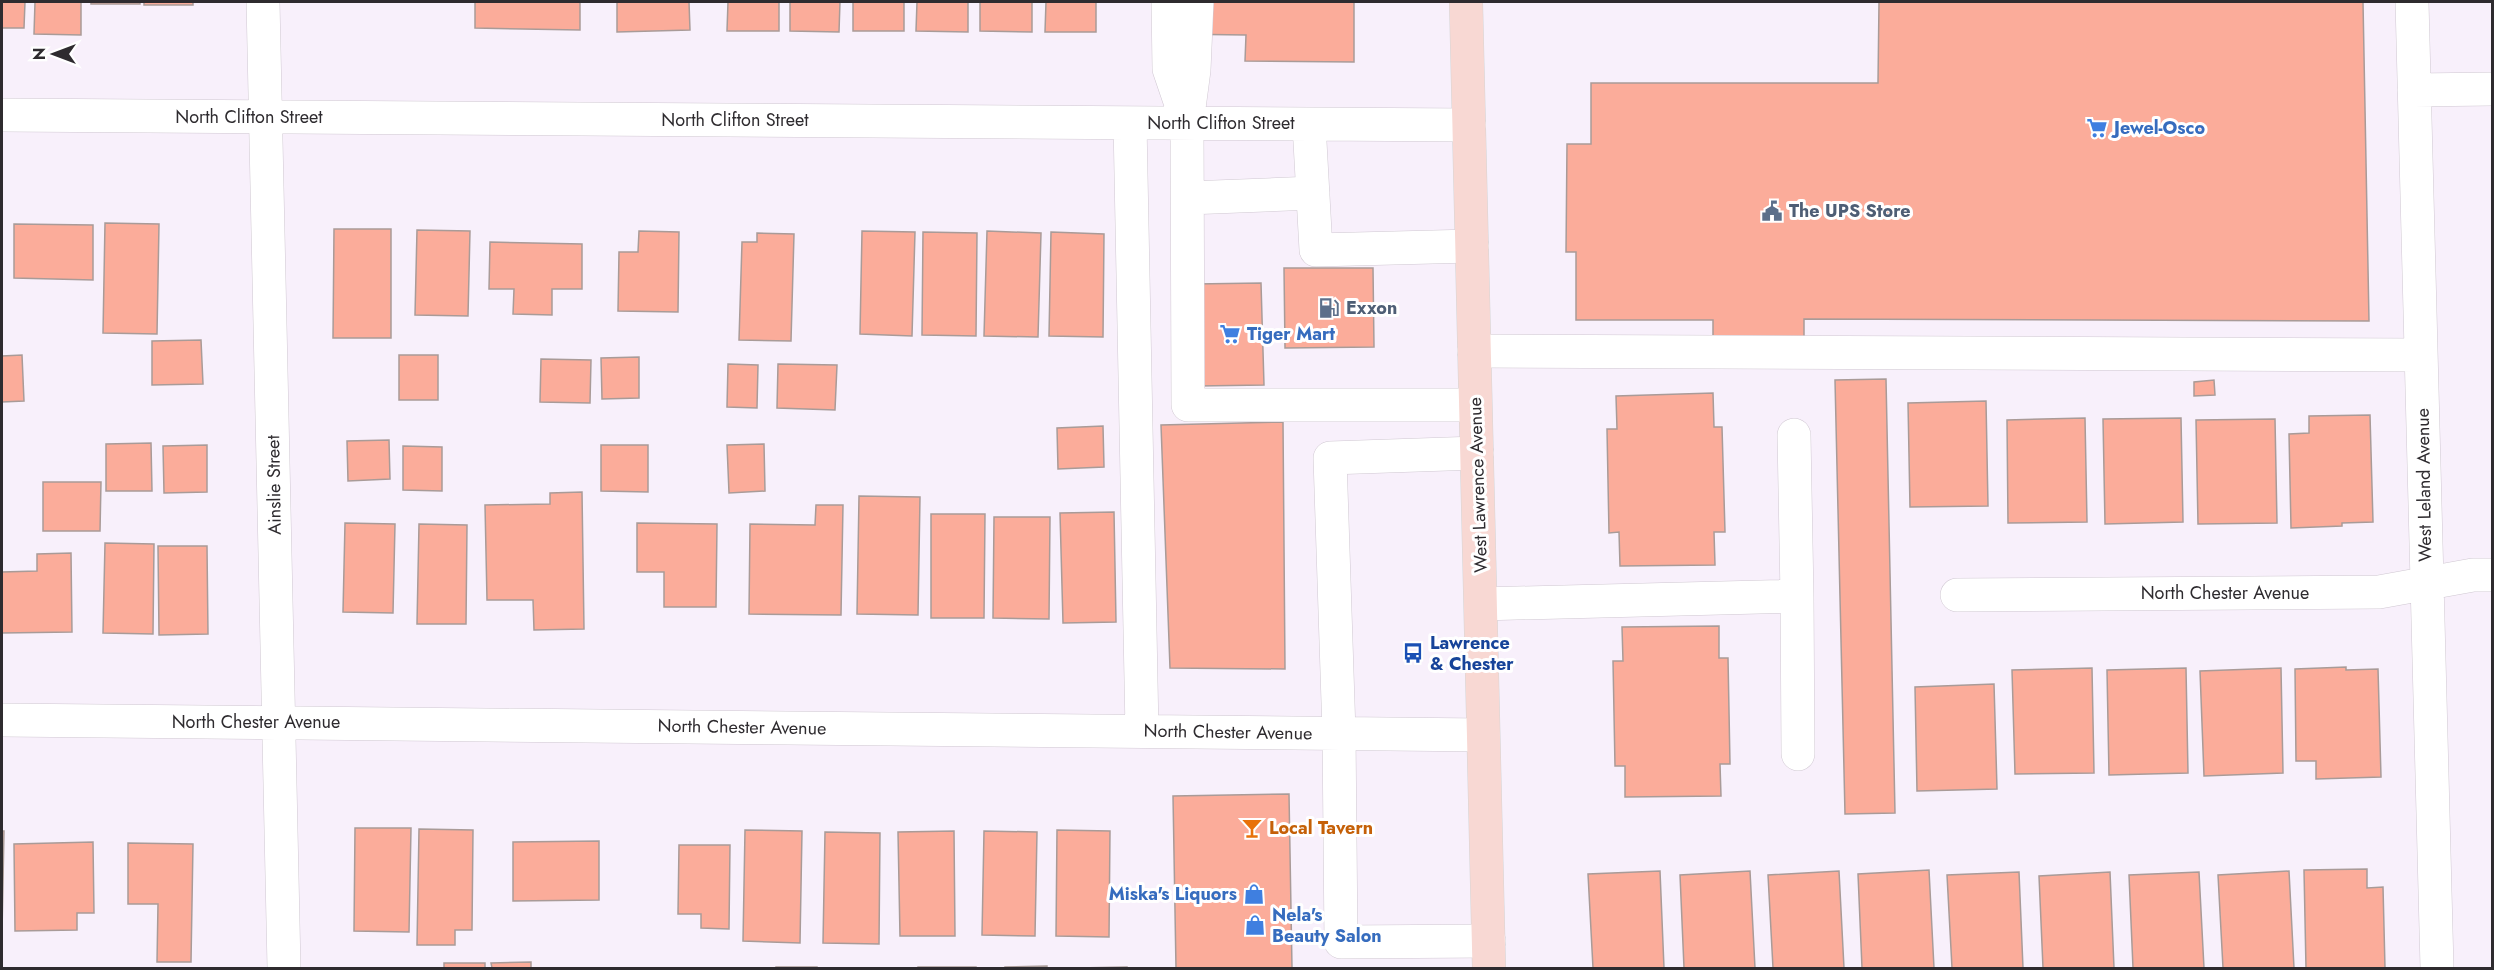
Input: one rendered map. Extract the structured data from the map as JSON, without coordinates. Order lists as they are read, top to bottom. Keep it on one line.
{"streets":{"main road":["West Lawrence Avenue"],"street":["North Clifton Street","Ainslie Street","West Leland Avenue","North Chester Avenue"]},"crossings":[["North Clifton Street","Ainslie Street"],["North Clifton Street","West Lawrence Avenue"],["Ainslie Street","North Chester Avenue"],["West Lawrence Avenue","North Chester Avenue"],["West Leland Avenue","North Chester Avenue"]],"places":{"supermarket":["Jewel-Osco","Tiger Mart"],"public building":["The UPS Store"],"fuel station":["Exxon"],"bus stop":["Lawrence & Chester"],"bar":["Local Tavern"],"shop":["Miska's Liquors","Nela's Beauty Salon"]},"north":"left"}
